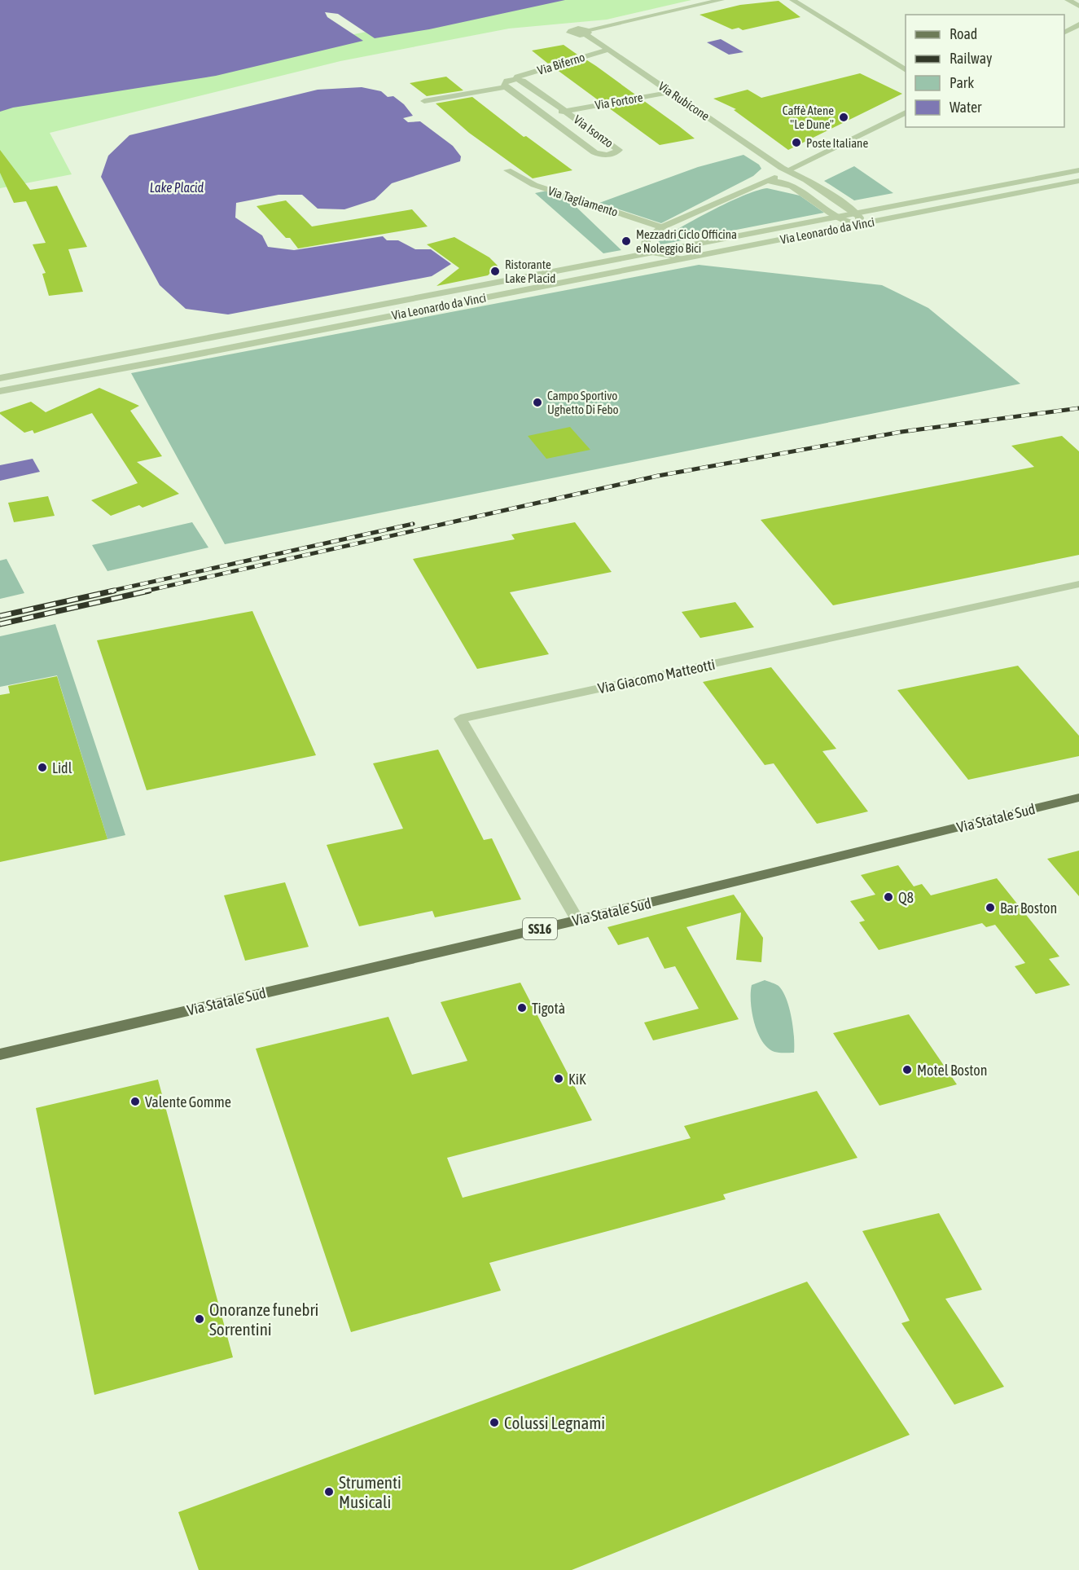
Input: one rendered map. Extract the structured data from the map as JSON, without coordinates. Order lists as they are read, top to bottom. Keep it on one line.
{"streets":{"main road":["Via Statale Sud","SS16"],"street":["Via Biferno","Via Fortore","Via Rubicone","Via Isonzo","Via Tagliamento","Via Leonardo da Vinci","Via Giacomo Matteotti"]},"crossings":[["Via Biferno","Via Rubicone"],["Via Biferno","Via Isonzo"],["Via Fortore","Via Rubicone"],["Via Fortore","Via Isonzo"],["Via Rubicone","Via Tagliamento"],["Via Rubicone","Via Leonardo da Vinci"],["Via Giacomo Matteotti","Via Statale Sud"]],"water":["Lake Placid"],"places":["Caffè Atene \"Le Dune\"","Poste Italiane","Mezzadri Ciclo Officina e Noleggio Bici","Ristorante Lake Placid","Campo Sportivo Ughetto Di Febo","Lidl","Q8","Bar Boston","Tigotà","Motel Boston","KiK","Valente Gomme","Onoranze funebri Sorrentini","Colussi Legnami","Strumenti Musicali"],"legend":["Road","Railway","Park","Water"]}
